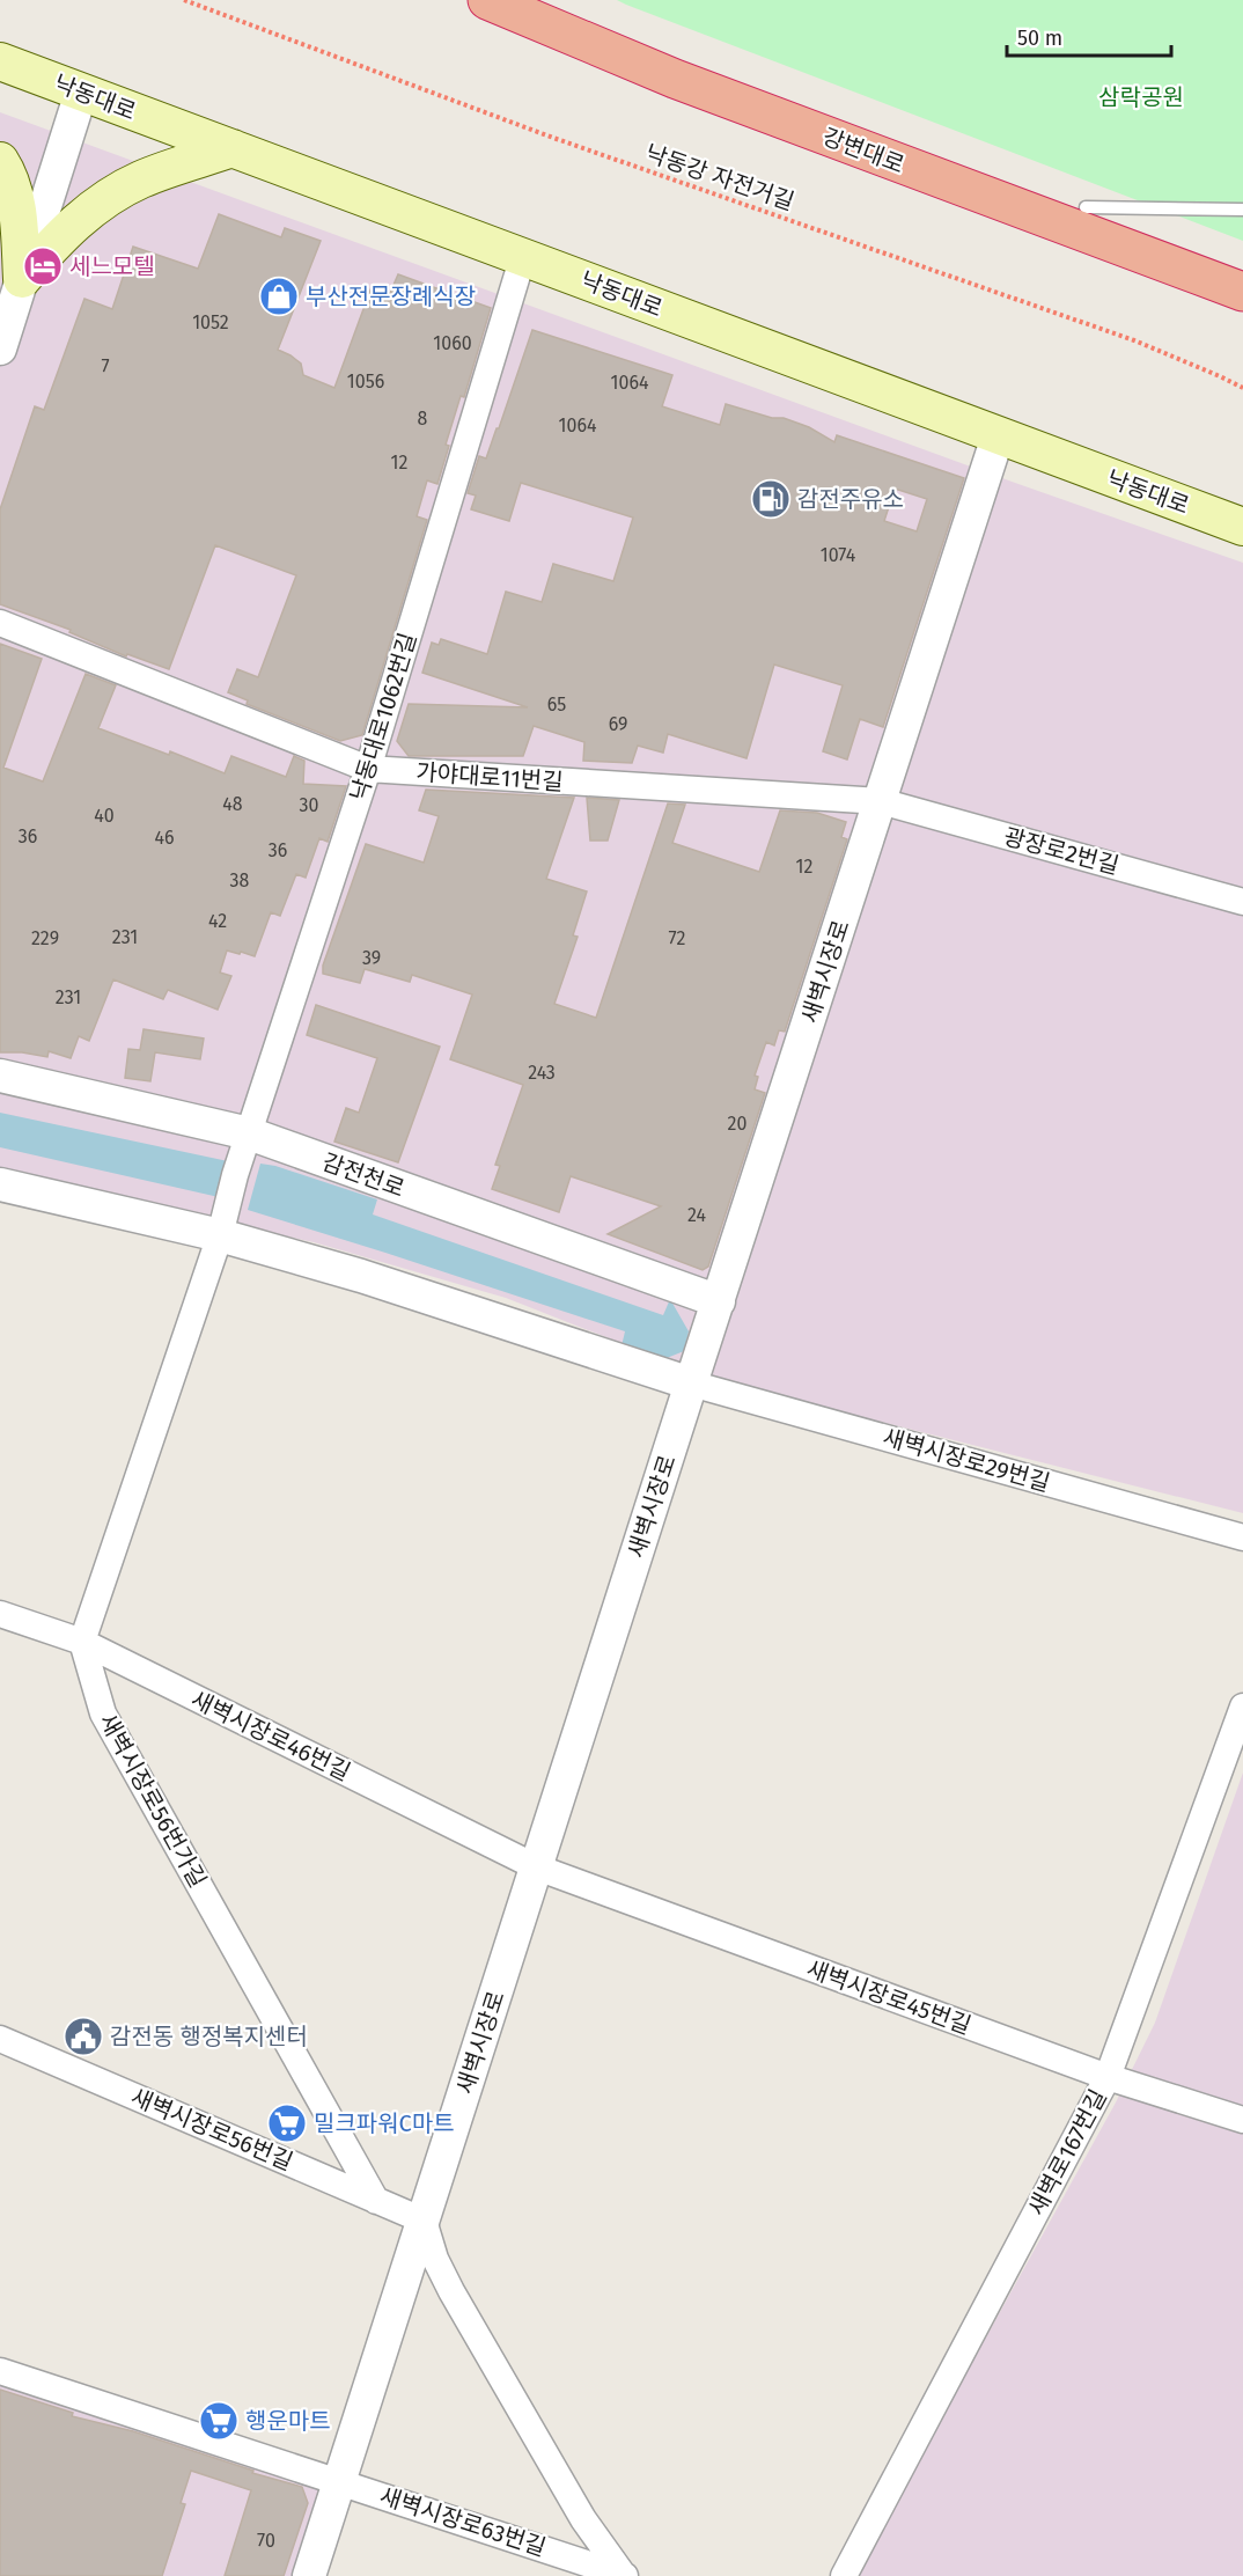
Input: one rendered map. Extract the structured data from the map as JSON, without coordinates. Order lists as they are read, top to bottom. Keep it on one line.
{"streets":{"highway":["강변대로"],"main road":["낙동대로"],"street":["낙동대로1062번길","가야대로11번길","광장로2번길","새벽시장로","감전천로","새벽시장로29번길","새벽시장로46번길","새벽시장로56번가길","새벽시장로45번길","새벽시장로56번길","새벽로167번길","새벽시장로63번길"],"path":["낙동강 자전거길"]},"crossings":[["낙동대로","낙동대로1062번길"],["낙동대로","새벽시장로"],["낙동대로1062번길","가야대로11번길"],["낙동대로1062번길","감전천로"],["가야대로11번길","광장로2번길"],["가야대로11번길","새벽시장로"],["광장로2번길","새벽시장로"],["새벽시장로","감전천로"],["새벽시장로","새벽시장로29번길"],["새벽시장로","새벽시장로46번길"],["새벽시장로","새벽시장로45번길"],["새벽시장로","새벽시장로56번길"],["새벽시장로","새벽시장로63번길"],["새벽시장로46번길","새벽시장로56번가길"],["새벽시장로46번길","새벽시장로45번길"],["새벽시장로56번가길","새벽시장로56번길"],["새벽시장로45번길","새벽로167번길"]],"parks":["삼락공원"],"places":{"hotel":["세느모텔"],"shop":["부산전문장례식장"],"fuel station":["감전주유소"],"public building":["감전동 행정복지센터"],"supermarket":["밀크파워C마트","행운마트"]},"house_numbers":["1052","1060","7","1056","1064","8","1064","12","1074","65","69","48","30","40","36","46","36","12","38","42","231","229","72","39","231","243","20","24","70"],"scale_bar":"50 m"}
